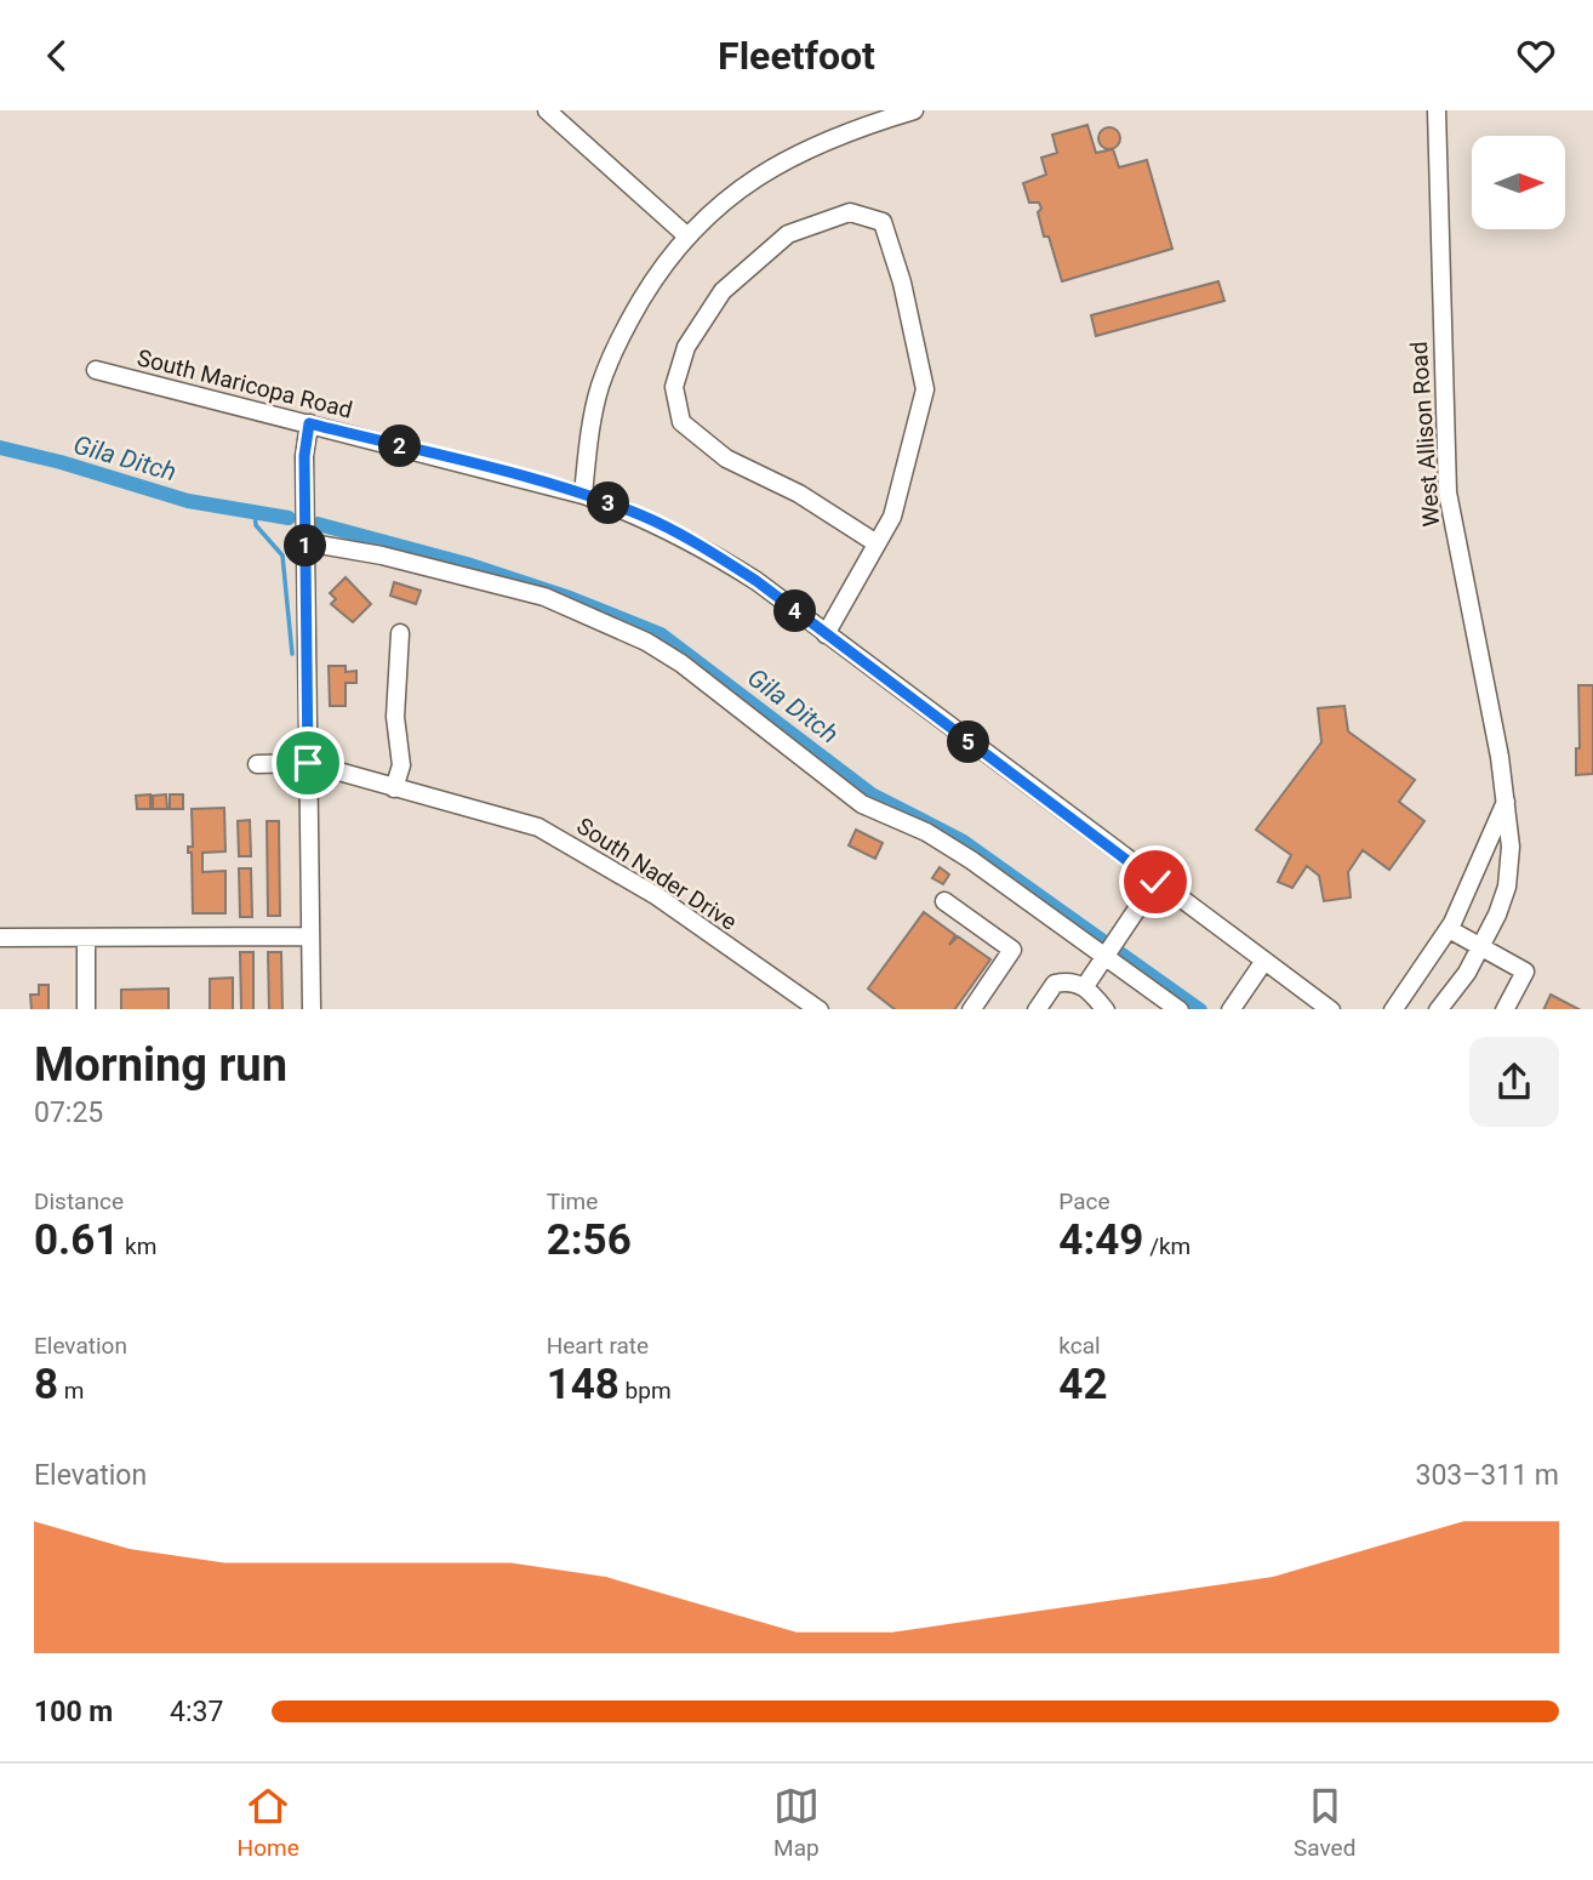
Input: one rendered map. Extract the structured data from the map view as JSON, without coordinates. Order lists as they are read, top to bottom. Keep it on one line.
{"streets":{"street":["South Maricopa Road","West Allison Road","South Nader Drive"]},"water":["Gila Ditch"],"north":"right","page":{"header":"Fleetfoot","pins":["2","3","1","4","5"],"heading":["Morning run","07:25"],"stats":[["Distance","0.61 km"],["Time","2:56"],["Pace","4:49 /km"],["Elevation","8 m"],["Heart rate","148 bpm"],["kcal","42"]],"chart":["Elevation","303–311 m"],"list":[{"name":"100 m","note":"4:37"}],"tabs":["Home","Map","Saved"]}}
